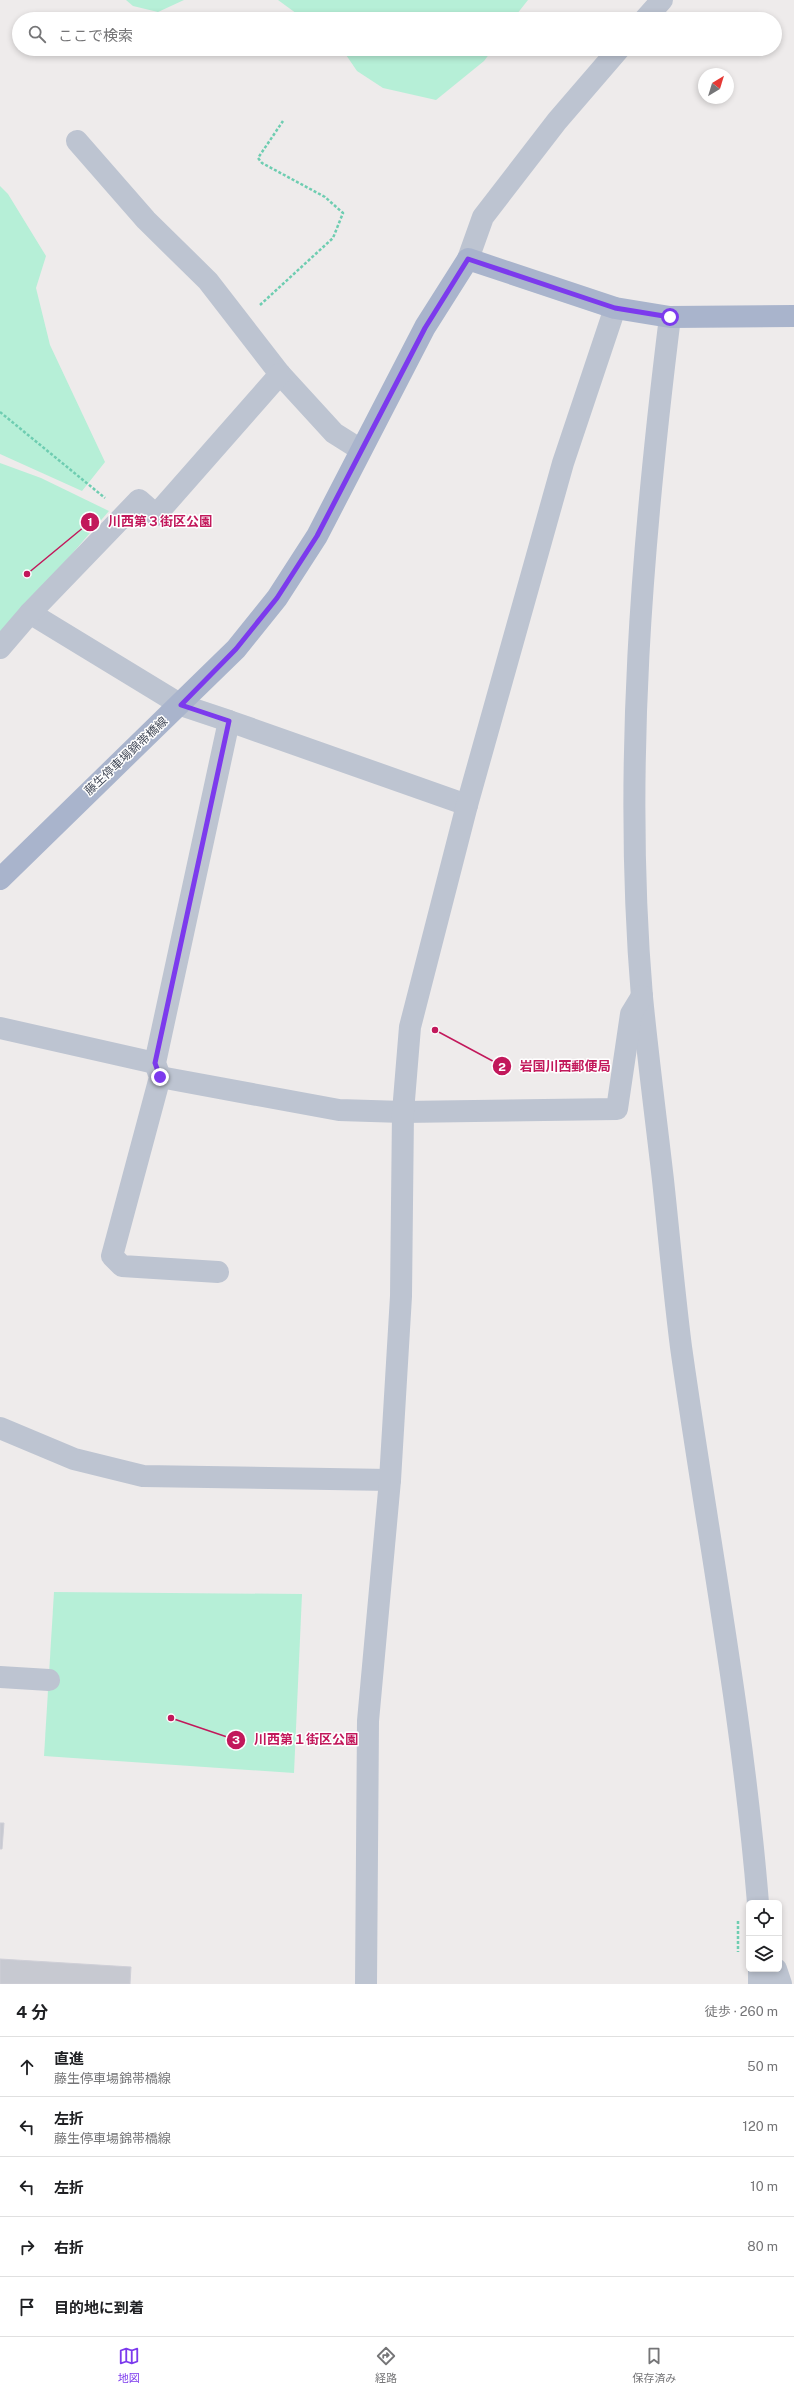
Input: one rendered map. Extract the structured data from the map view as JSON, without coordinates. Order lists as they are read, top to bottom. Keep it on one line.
{"streets":{"main road":["藤生停車場錦帯橋線"]},"places":["川西第３街区公園","岩国川西郵便局","川西第１街区公園"],"north":"top right","page":{"search":"ここで検索","heading":["4 分","徒歩 · 260 m"],"list":[["直進","藤生停車場錦帯橋線","50 m"],["左折","藤生停車場錦帯橋線","120 m"],["左折","10 m"],["右折","80 m"],"目的地に到着"],"nav":["地図","経路","保存済み"]}}
